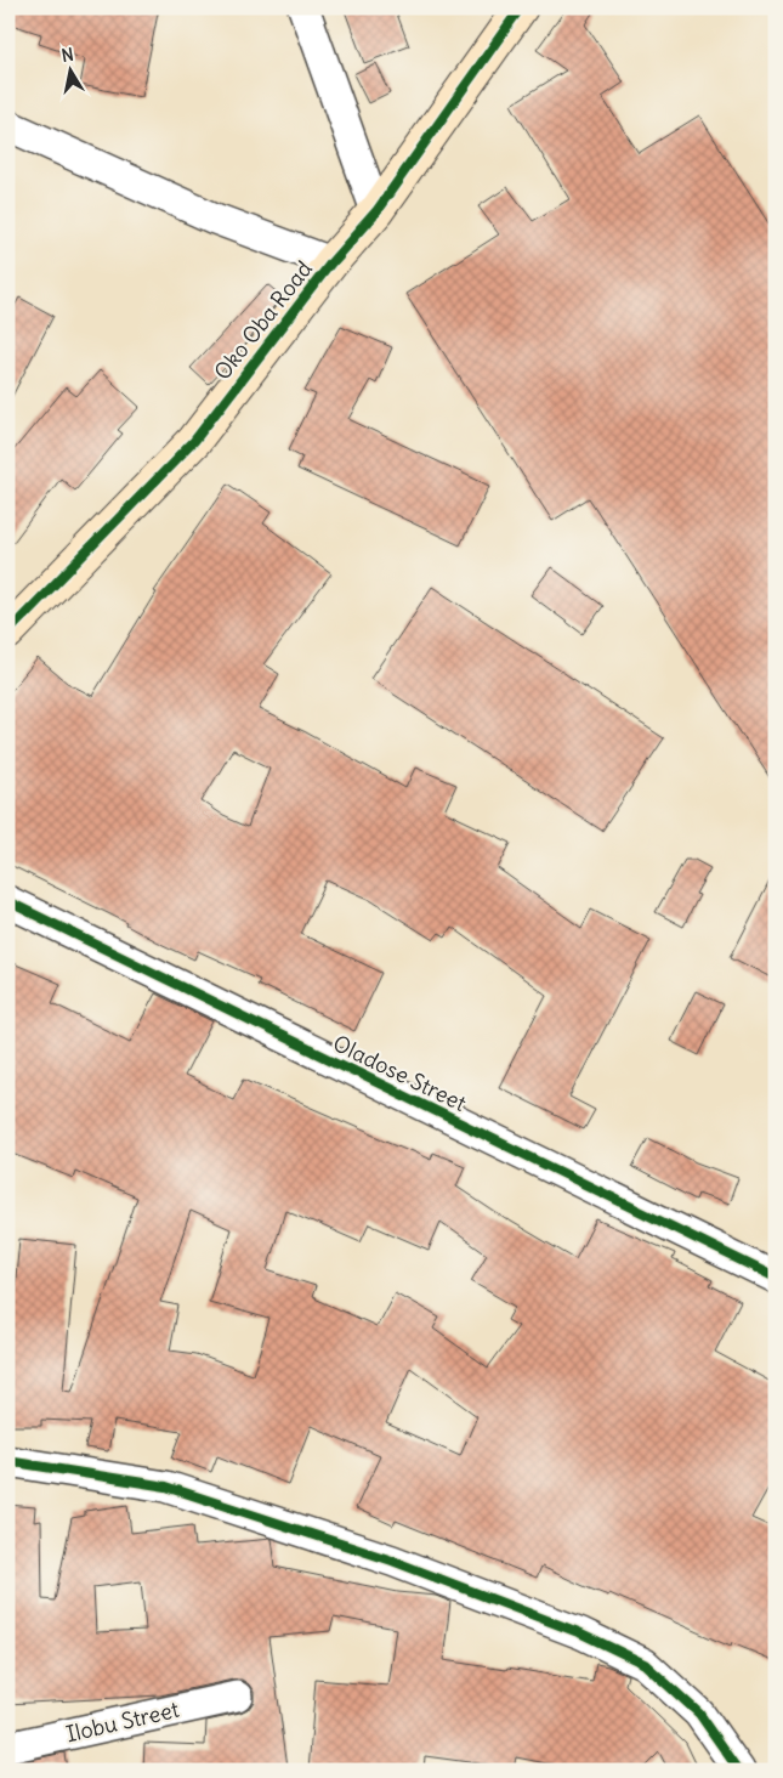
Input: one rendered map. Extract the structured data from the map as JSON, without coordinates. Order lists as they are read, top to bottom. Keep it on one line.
{"streets":{"street":["Oko Oba Road","Oladose Street","Ilobu Street"]},"north":"top"}
